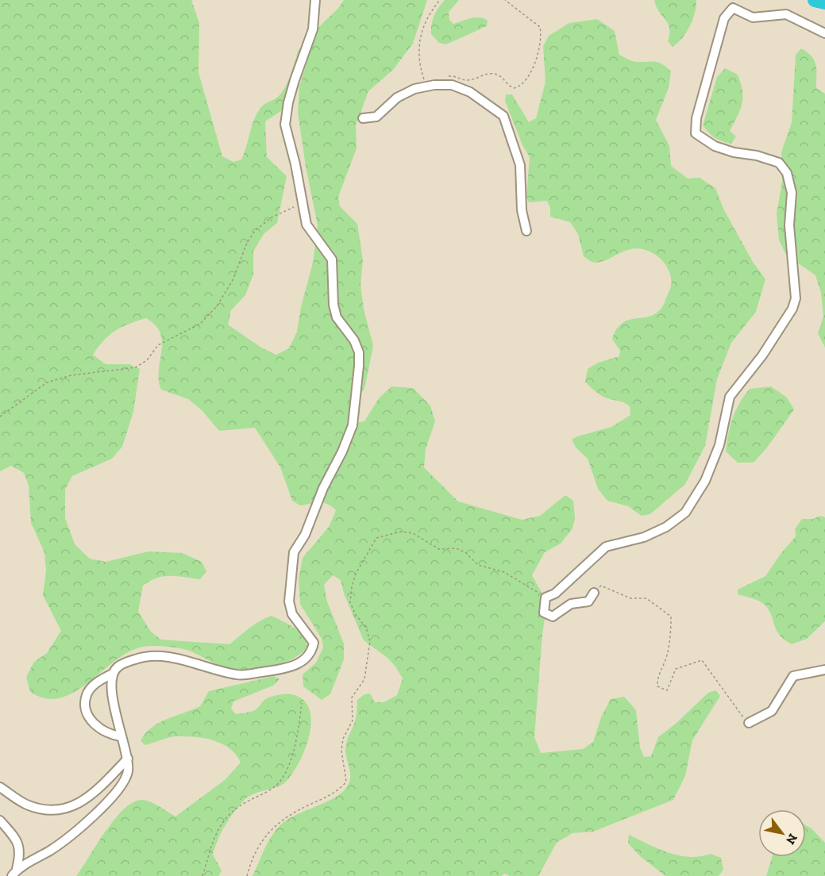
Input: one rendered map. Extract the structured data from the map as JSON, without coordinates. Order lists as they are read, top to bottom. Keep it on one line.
{"north":"bottom right"}
